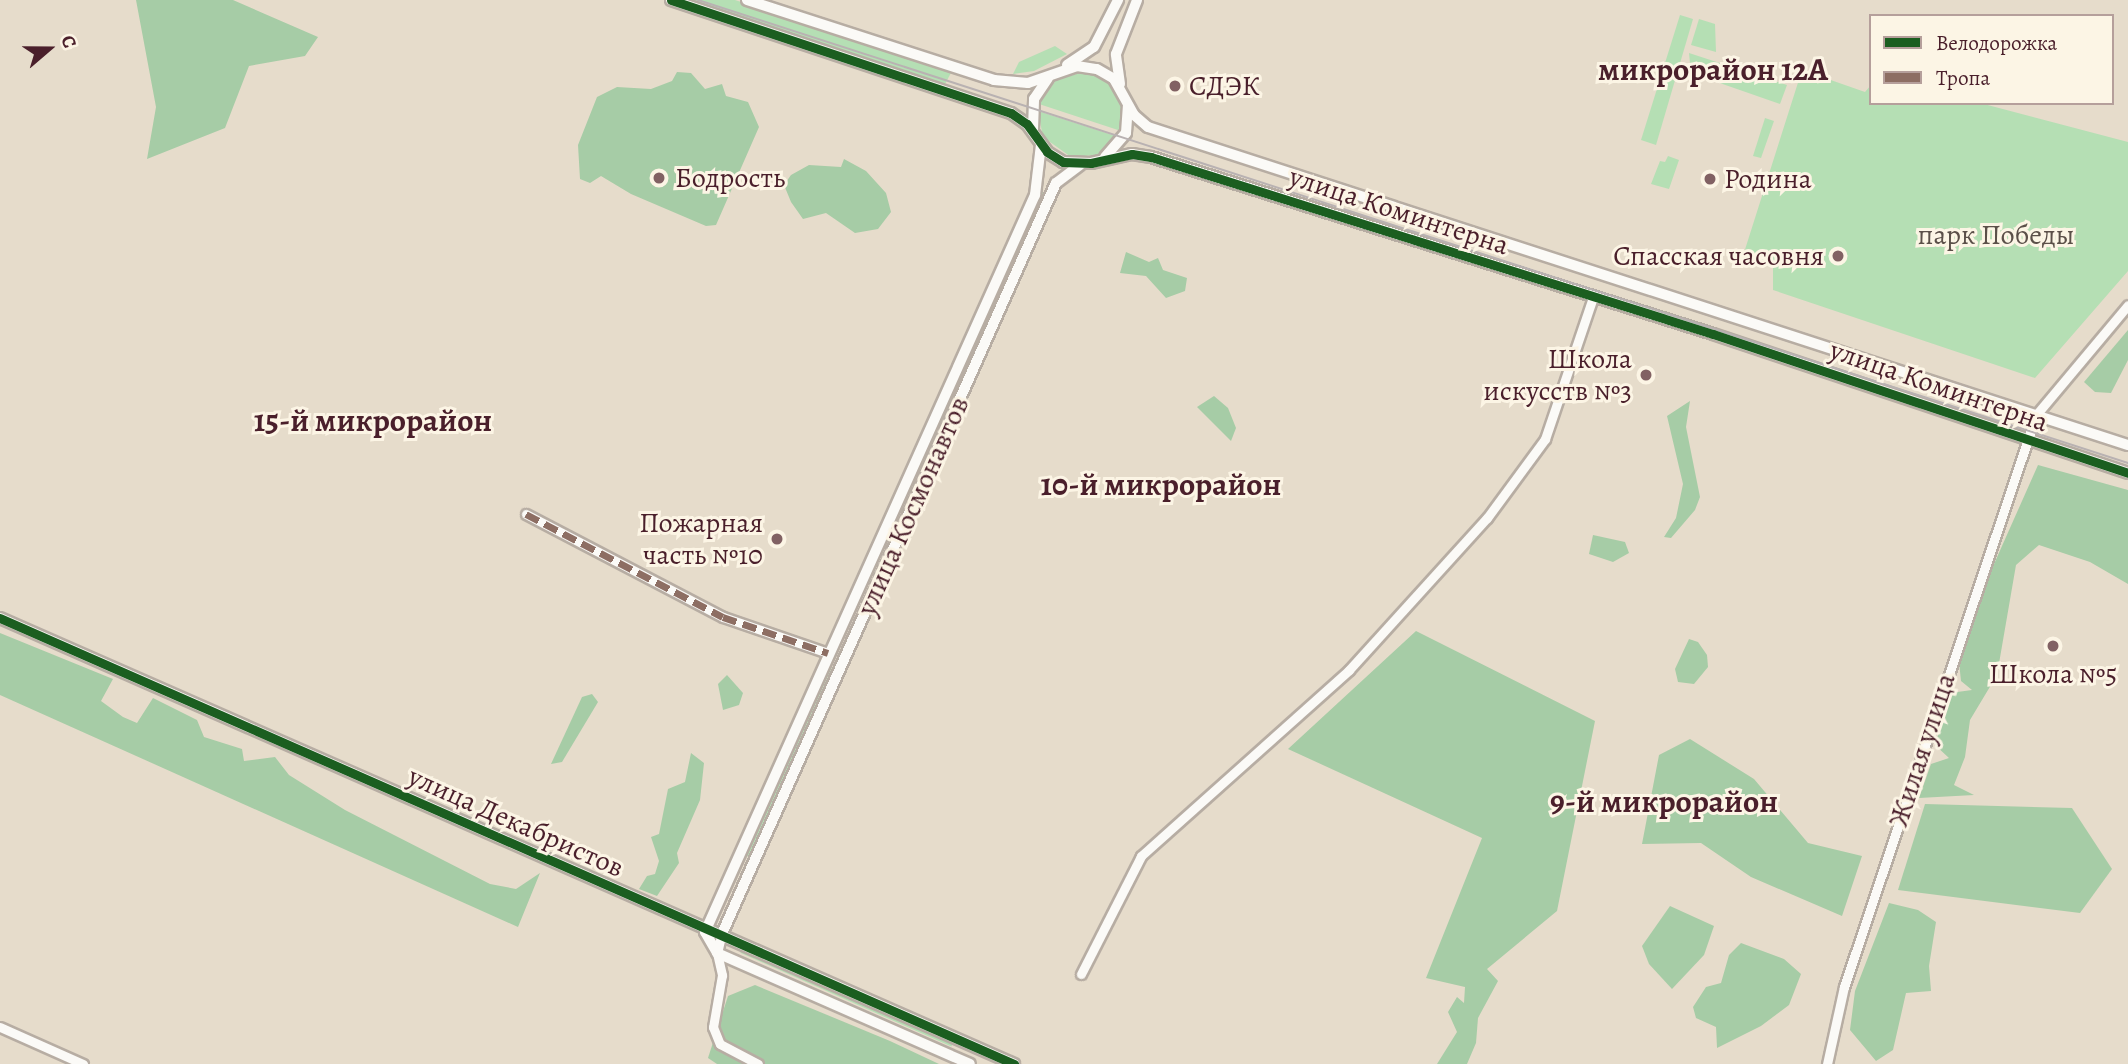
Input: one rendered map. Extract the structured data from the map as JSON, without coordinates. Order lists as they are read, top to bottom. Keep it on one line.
{"streets":{"street":["улица Коминтерна","улица Космонавтов","Жилая улица","улица Декабристов"]},"crossings":[["улица Коминтерна","улица Космонавтов"],["улица Коминтерна","Жилая улица"],["улица Космонавтов","улица Декабристов"]],"districts":["микрорайон 12А","15-й микрорайон","10-й микрорайон","9-й микрорайон"],"parks":["парк Победы"],"places":["СДЭК","Бодрость","Родина","Спасская часовня","Школа искусств №3","Пожарная часть №10","Школа №5"],"legend":["Велодорожка","Тропа"],"north":"right"}
